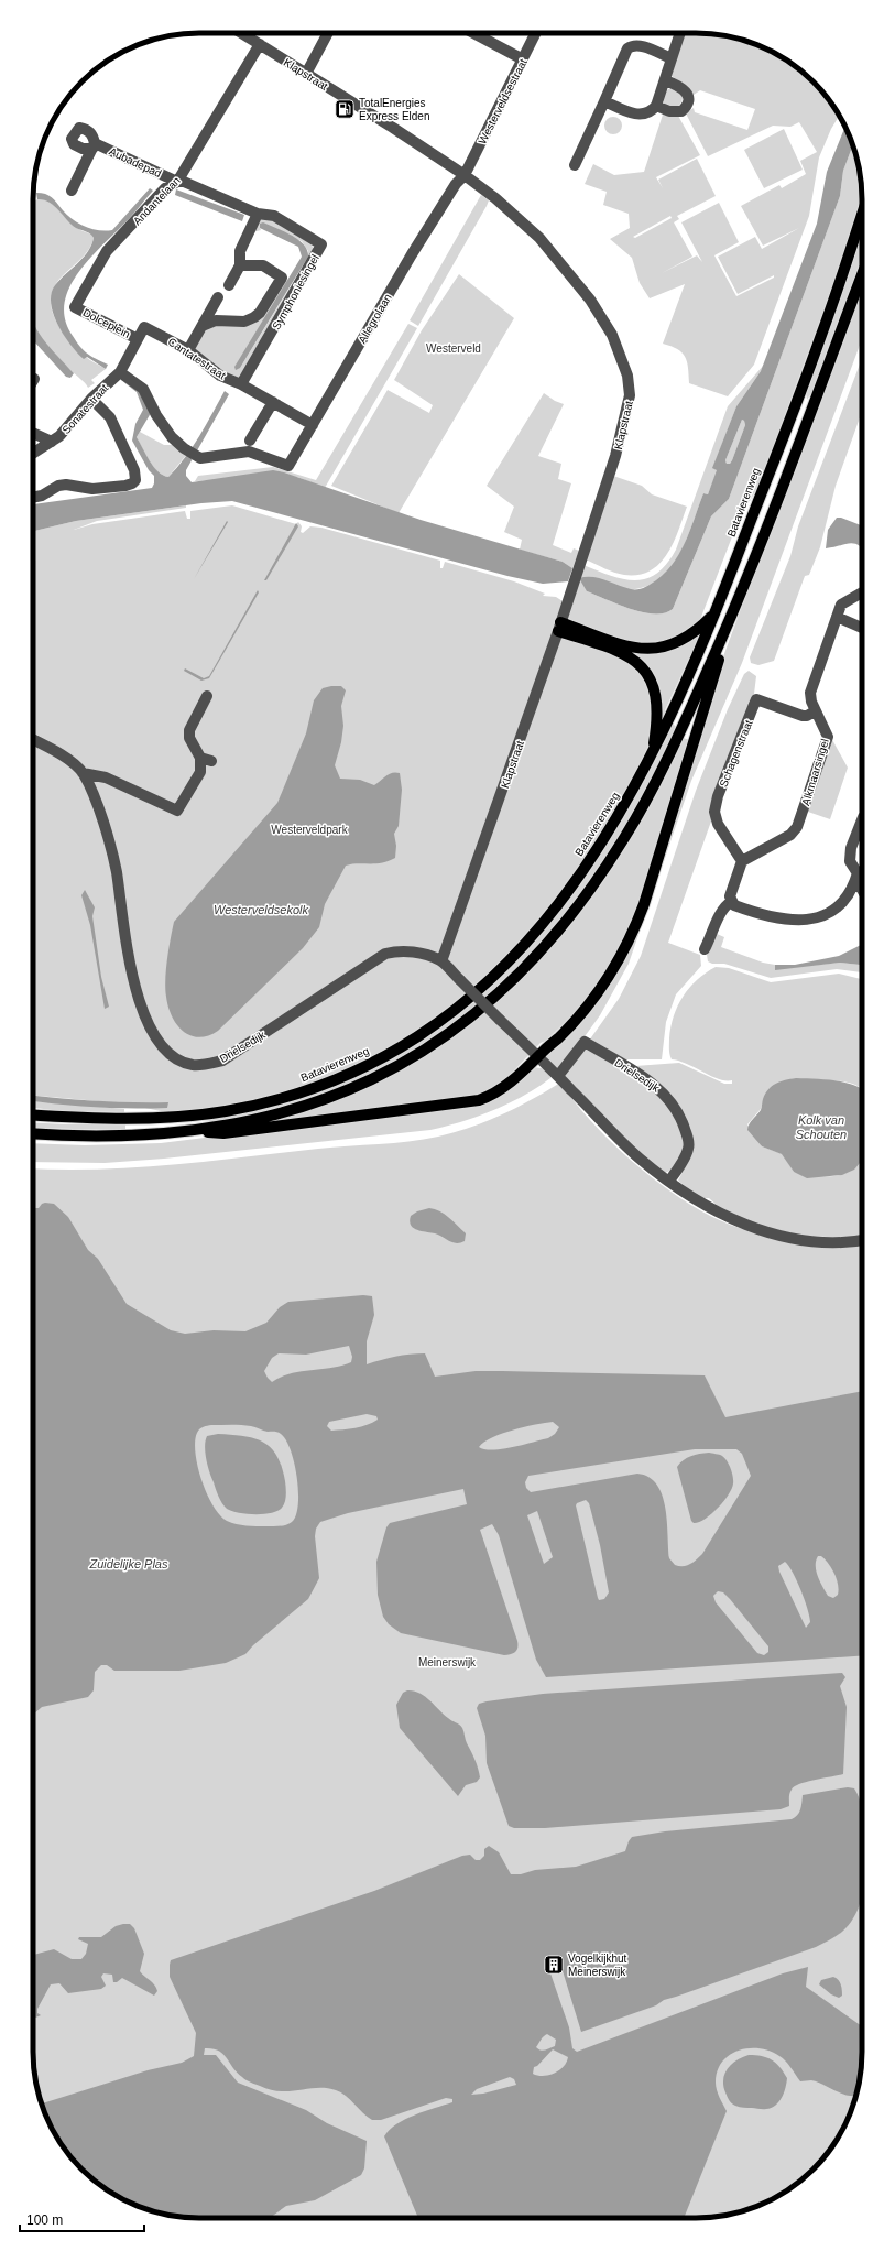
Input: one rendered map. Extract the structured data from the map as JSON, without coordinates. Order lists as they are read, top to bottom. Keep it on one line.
{"streets":{"main road":["Batavierenweg"],"street":["Klapstraat","Westerveldsestraat","Aubadepad","Andantelaan","Symphoniesingel","Allegrolaan","Dolceplein","Cantatestraat","Sonatestraat","Schagenstraat","Alkmaarsingel","Drielsedijk"]},"crossings":[["Klapstraat","Westerveldsestraat"],["Klapstraat","Andantelaan"],["Klapstraat","Allegrolaan"],["Klapstraat","Drielsedijk"],["Westerveldsestraat","Allegrolaan"],["Aubadepad","Andantelaan"],["Aubadepad","Symphoniesingel"],["Andantelaan","Symphoniesingel"],["Andantelaan","Dolceplein"],["Symphoniesingel","Cantatestraat"],["Allegrolaan","Dolceplein"],["Allegrolaan","Cantatestraat"],["Allegrolaan","Sonatestraat"],["Dolceplein","Cantatestraat"],["Dolceplein","Sonatestraat"],["Schagenstraat","Alkmaarsingel"]],"water":["Westerveldsekolk","Kolk van Schouten","Zuidelijke Plas"],"parks":["Westerveld","Westerveldpark","Meinerswijk"],"places":{"fuel station":["TotalEnergies Express Elden"],"building":["Vogelkijkhut Meinerswijk"]},"scale_bar":"100 m"}
